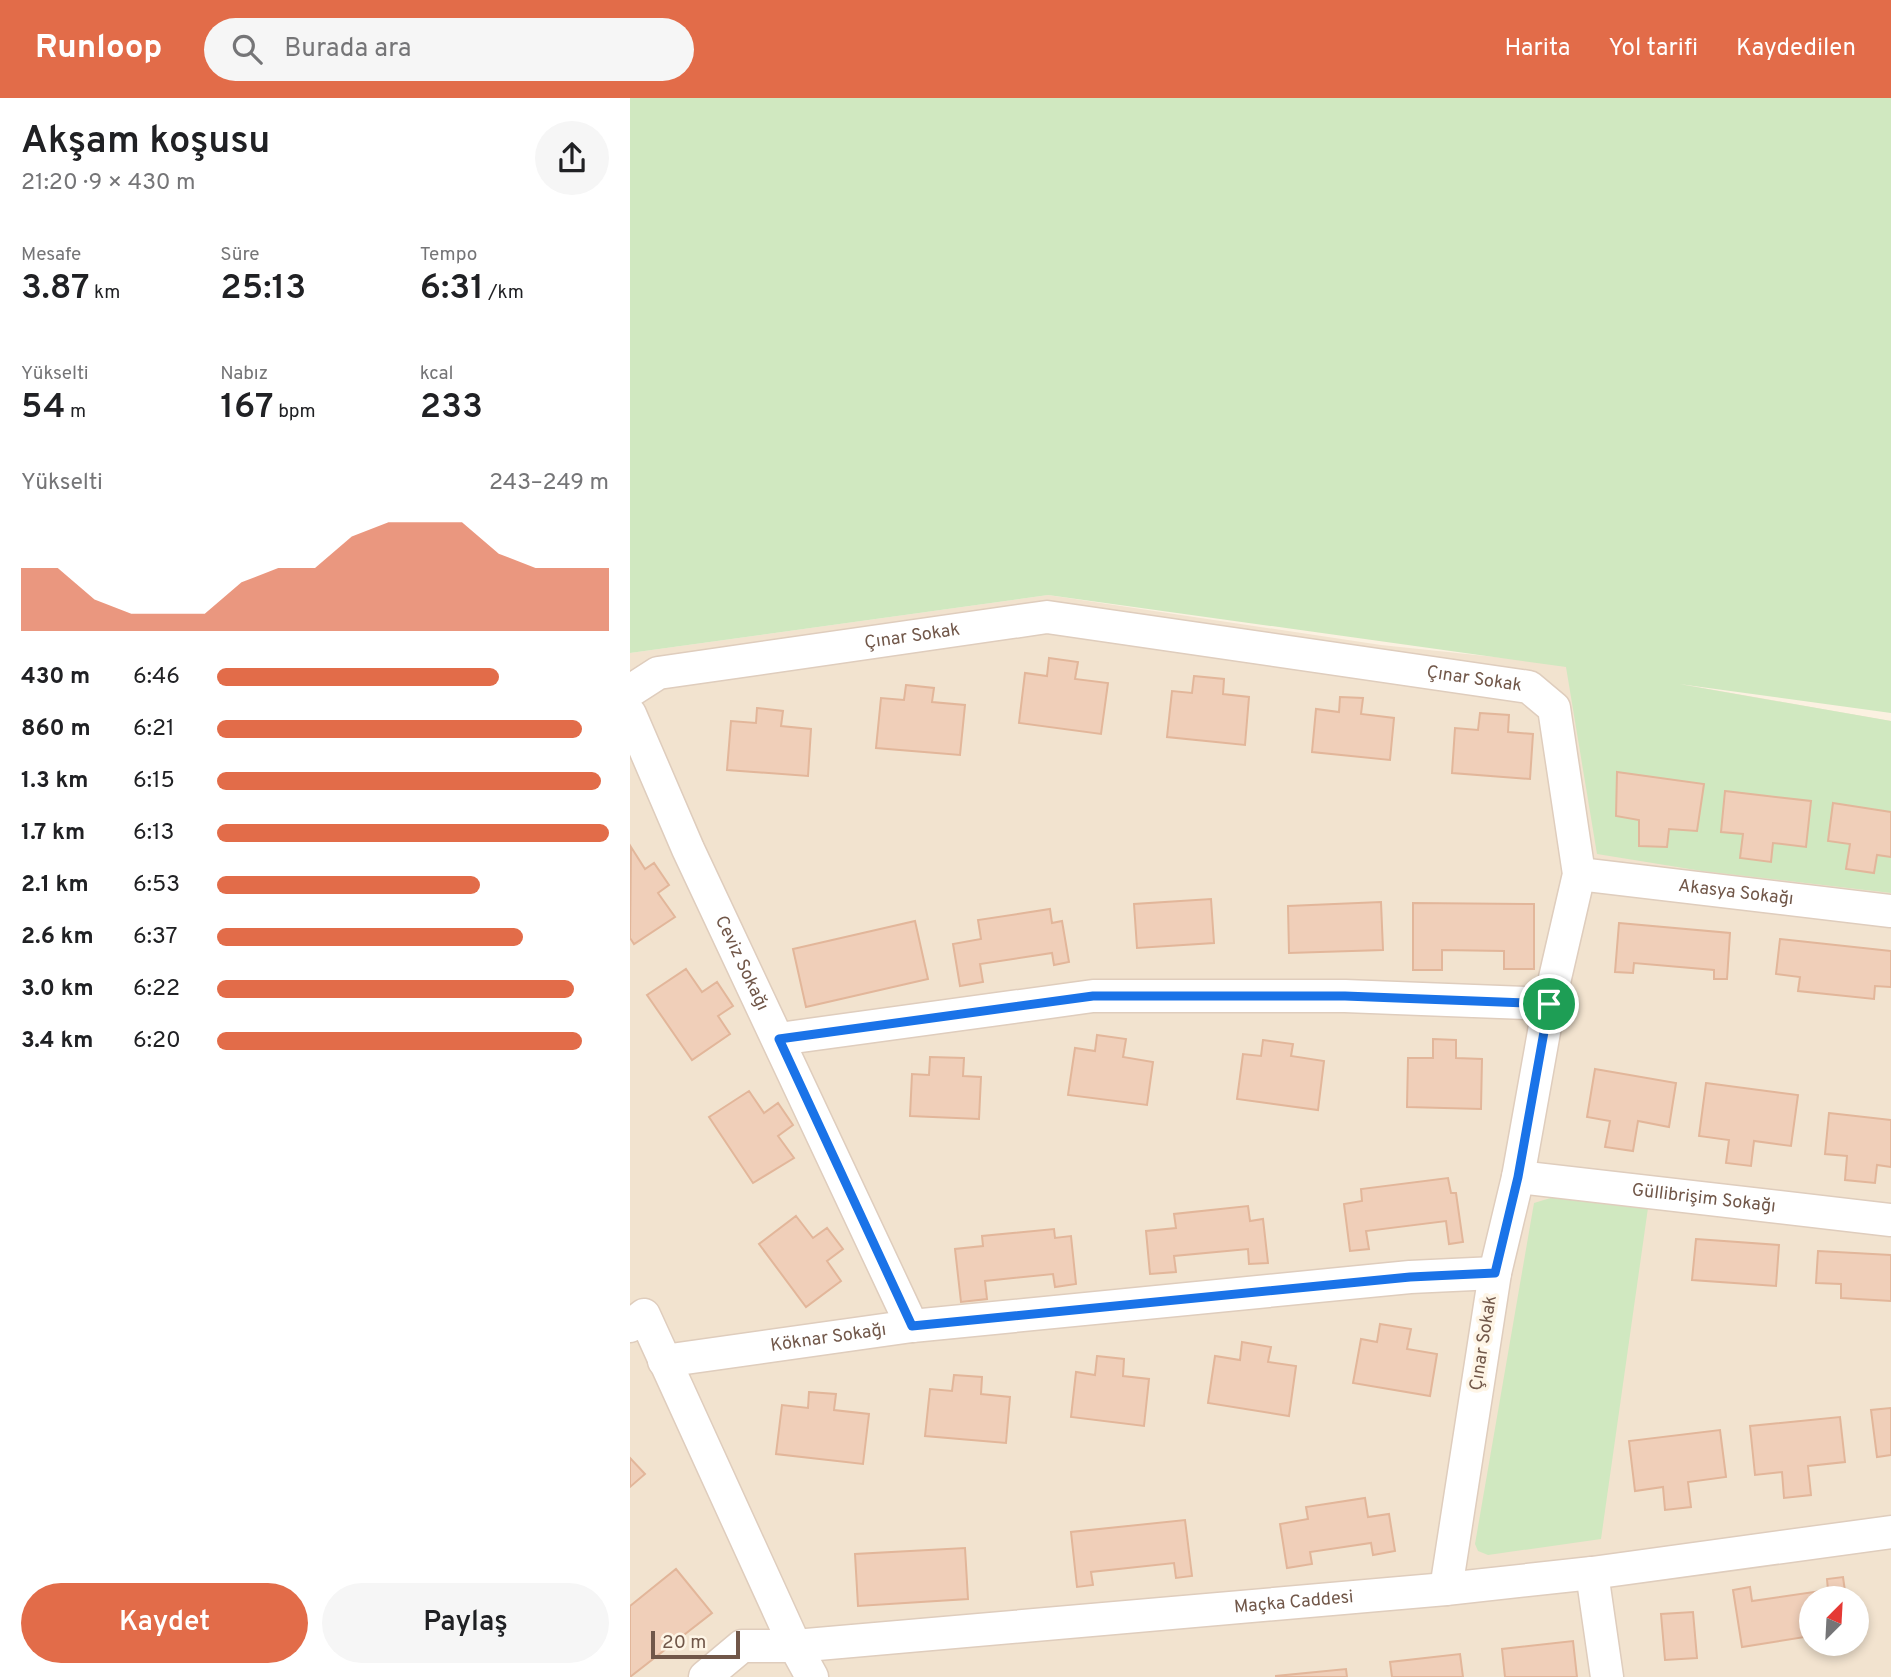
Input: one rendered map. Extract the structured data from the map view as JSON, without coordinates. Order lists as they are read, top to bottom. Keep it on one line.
{"streets":{"street":["Çınar Sokak","Akasya Sokağı","Ceviz Sokağı","Güllibrişim Sokağı","Köknar Sokağı","Maçka Caddesi"]},"crossings":[["Çınar Sokak","Akasya Sokağı"],["Çınar Sokak","Güllibrişim Sokağı"],["Çınar Sokak","Köknar Sokağı"],["Çınar Sokak","Maçka Caddesi"],["Ceviz Sokağı","Köknar Sokağı"]],"scale_bar":"20 m","north":"top right","page":{"header":"Runloop","search":"Burada ara","nav":["Harita","Yol tarifi","Kaydedilen"],"heading":["Akşam koşusu","21:20 · 9 × 430 m"],"stats":[["Mesafe","3.87 km"],["Süre","25:13"],["Tempo","6:31 /km"],["Yükselti","54 m"],["Nabız","167 bpm"],["kcal","233"]],"chart":["Yükselti","243–249 m"],"list":[{"name":"430 m","note":"6:46"},{"name":"860 m","note":"6:21"},{"name":"1.3 km","note":"6:15"},{"name":"1.7 km","note":"6:13"},{"name":"2.1 km","note":"6:53"},{"name":"2.6 km","note":"6:37"},{"name":"3.0 km","note":"6:22"},{"name":"3.4 km","note":"6:20"}],"buttons":["Kaydet","Paylaş"],"scale":"20 m"}}
